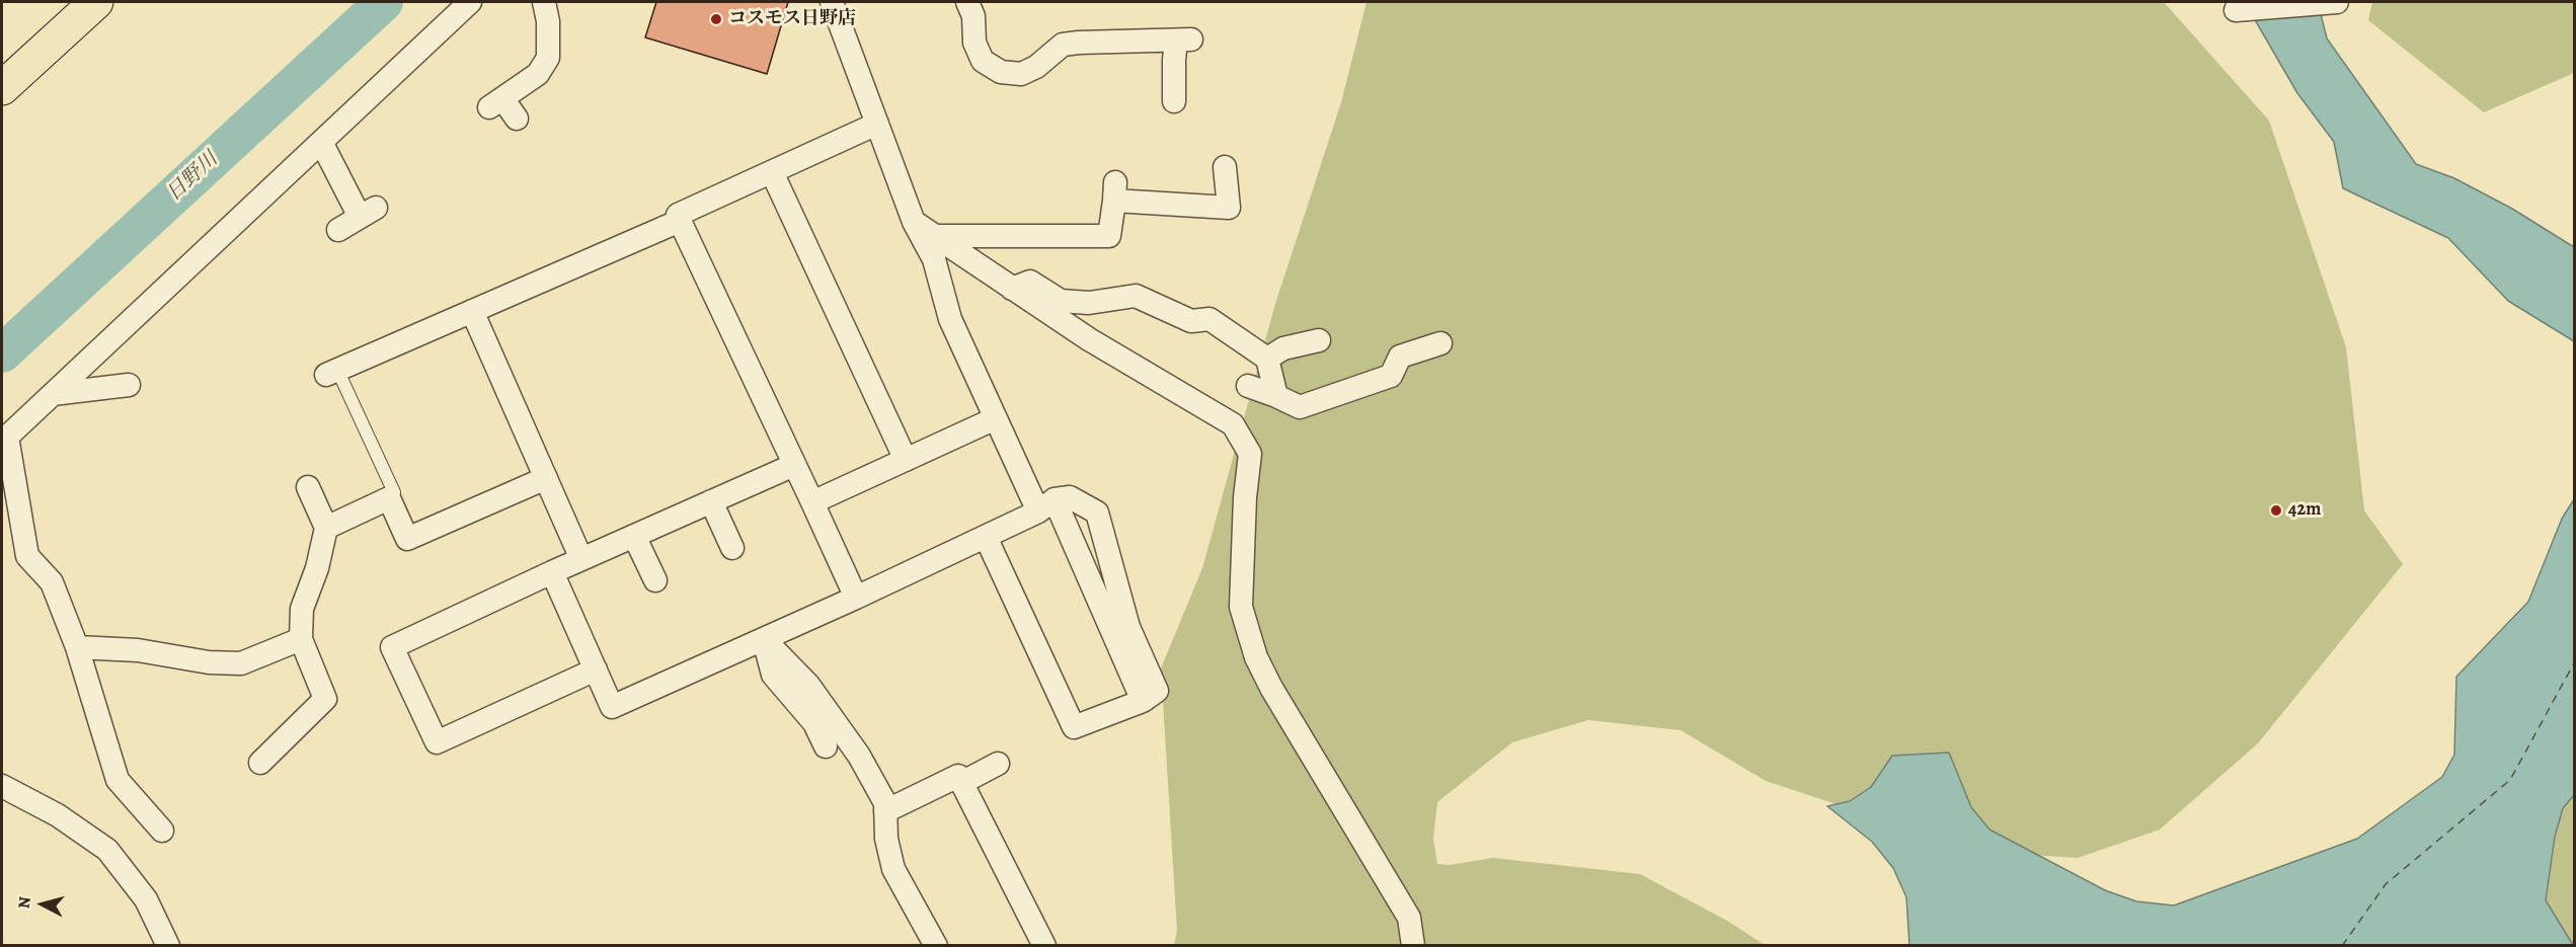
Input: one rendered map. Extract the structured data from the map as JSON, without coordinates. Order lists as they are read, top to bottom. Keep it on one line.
{"water":["日野川"],"places":["コスモス日野店","42m"],"north":"left"}
